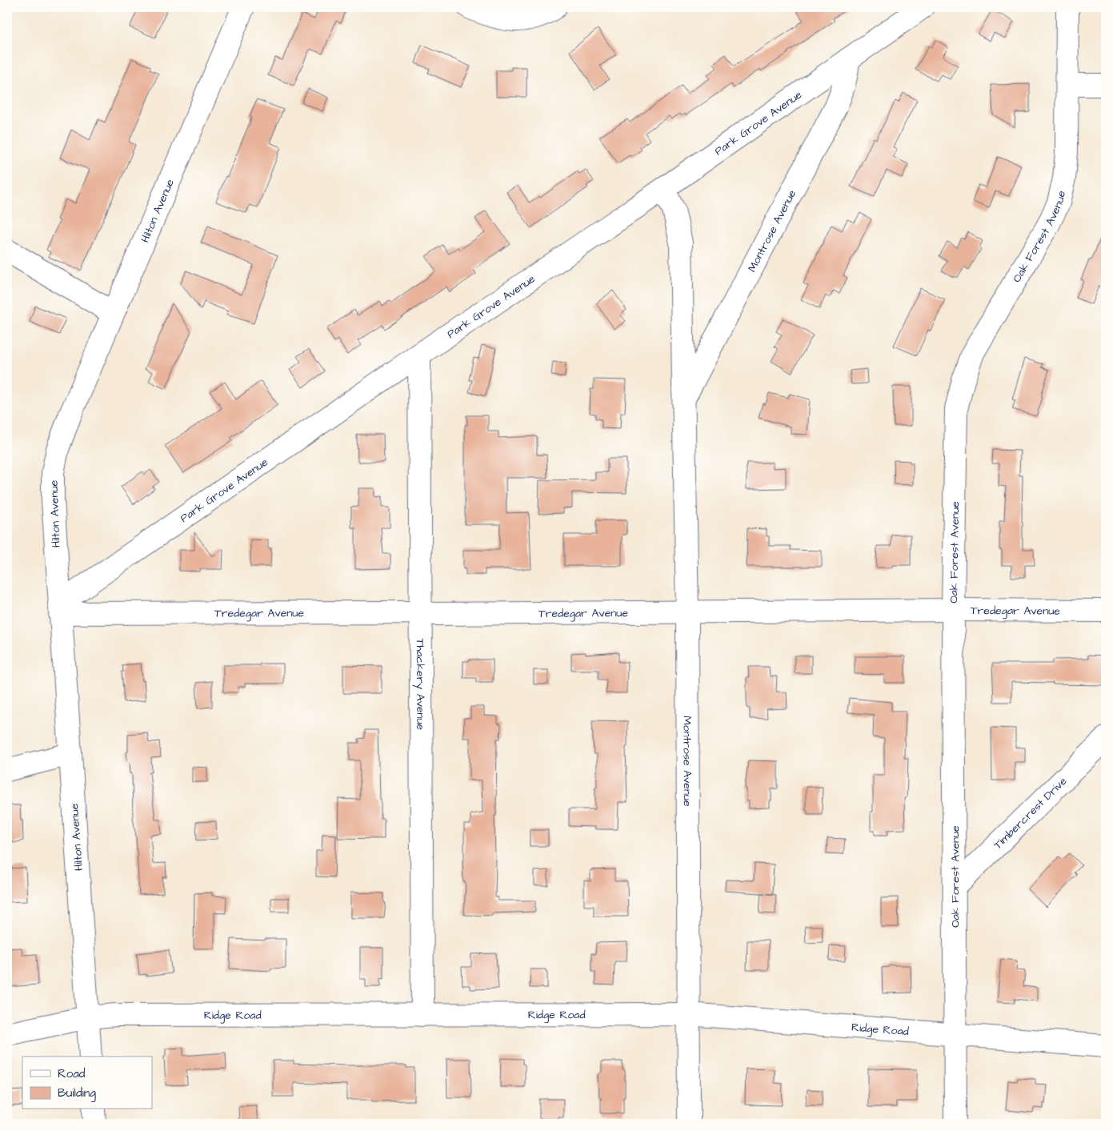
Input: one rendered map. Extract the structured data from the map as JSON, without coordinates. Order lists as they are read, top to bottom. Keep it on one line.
{"streets":{"street":["Park Grove Avenue","Hilton Avenue","Montrose Avenue","Oak Forest Avenue","Tredegar Avenue","Thackery Avenue","Timbercrest Drive","Ridge Road"]},"crossings":[["Park Grove Avenue","Hilton Avenue"],["Park Grove Avenue","Montrose Avenue"],["Park Grove Avenue","Tredegar Avenue"],["Park Grove Avenue","Thackery Avenue"],["Hilton Avenue","Tredegar Avenue"],["Hilton Avenue","Ridge Road"],["Montrose Avenue","Tredegar Avenue"],["Montrose Avenue","Ridge Road"],["Oak Forest Avenue","Tredegar Avenue"],["Oak Forest Avenue","Timbercrest Drive"],["Oak Forest Avenue","Ridge Road"],["Tredegar Avenue","Thackery Avenue"],["Thackery Avenue","Ridge Road"]],"legend":["Road","Building"]}
